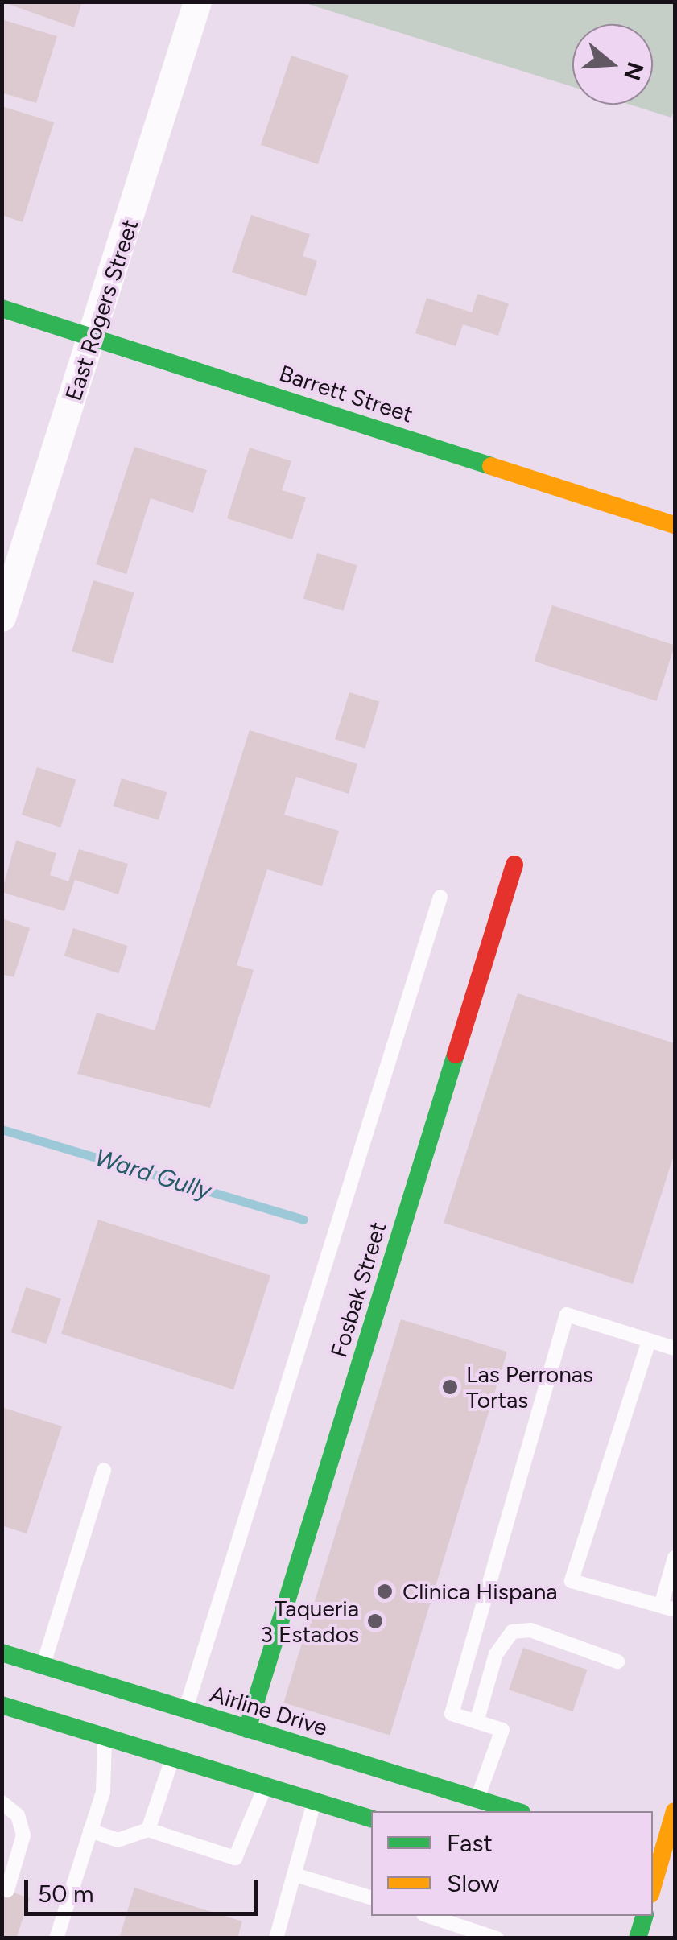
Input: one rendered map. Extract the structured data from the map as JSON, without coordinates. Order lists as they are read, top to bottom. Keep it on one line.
{"streets":{"street":["East Rogers Street","Barrett Street","Fosbak Street","Airline Drive"]},"crossings":[["East Rogers Street","Barrett Street"],["Fosbak Street","Airline Drive"]],"water":["Ward Gully"],"places":["Las Perronas Tortas","Clinica Hispana","Taqueria 3 Estados"],"legend":["Fast","Slow"],"scale_bar":"50 m","north":"right"}
